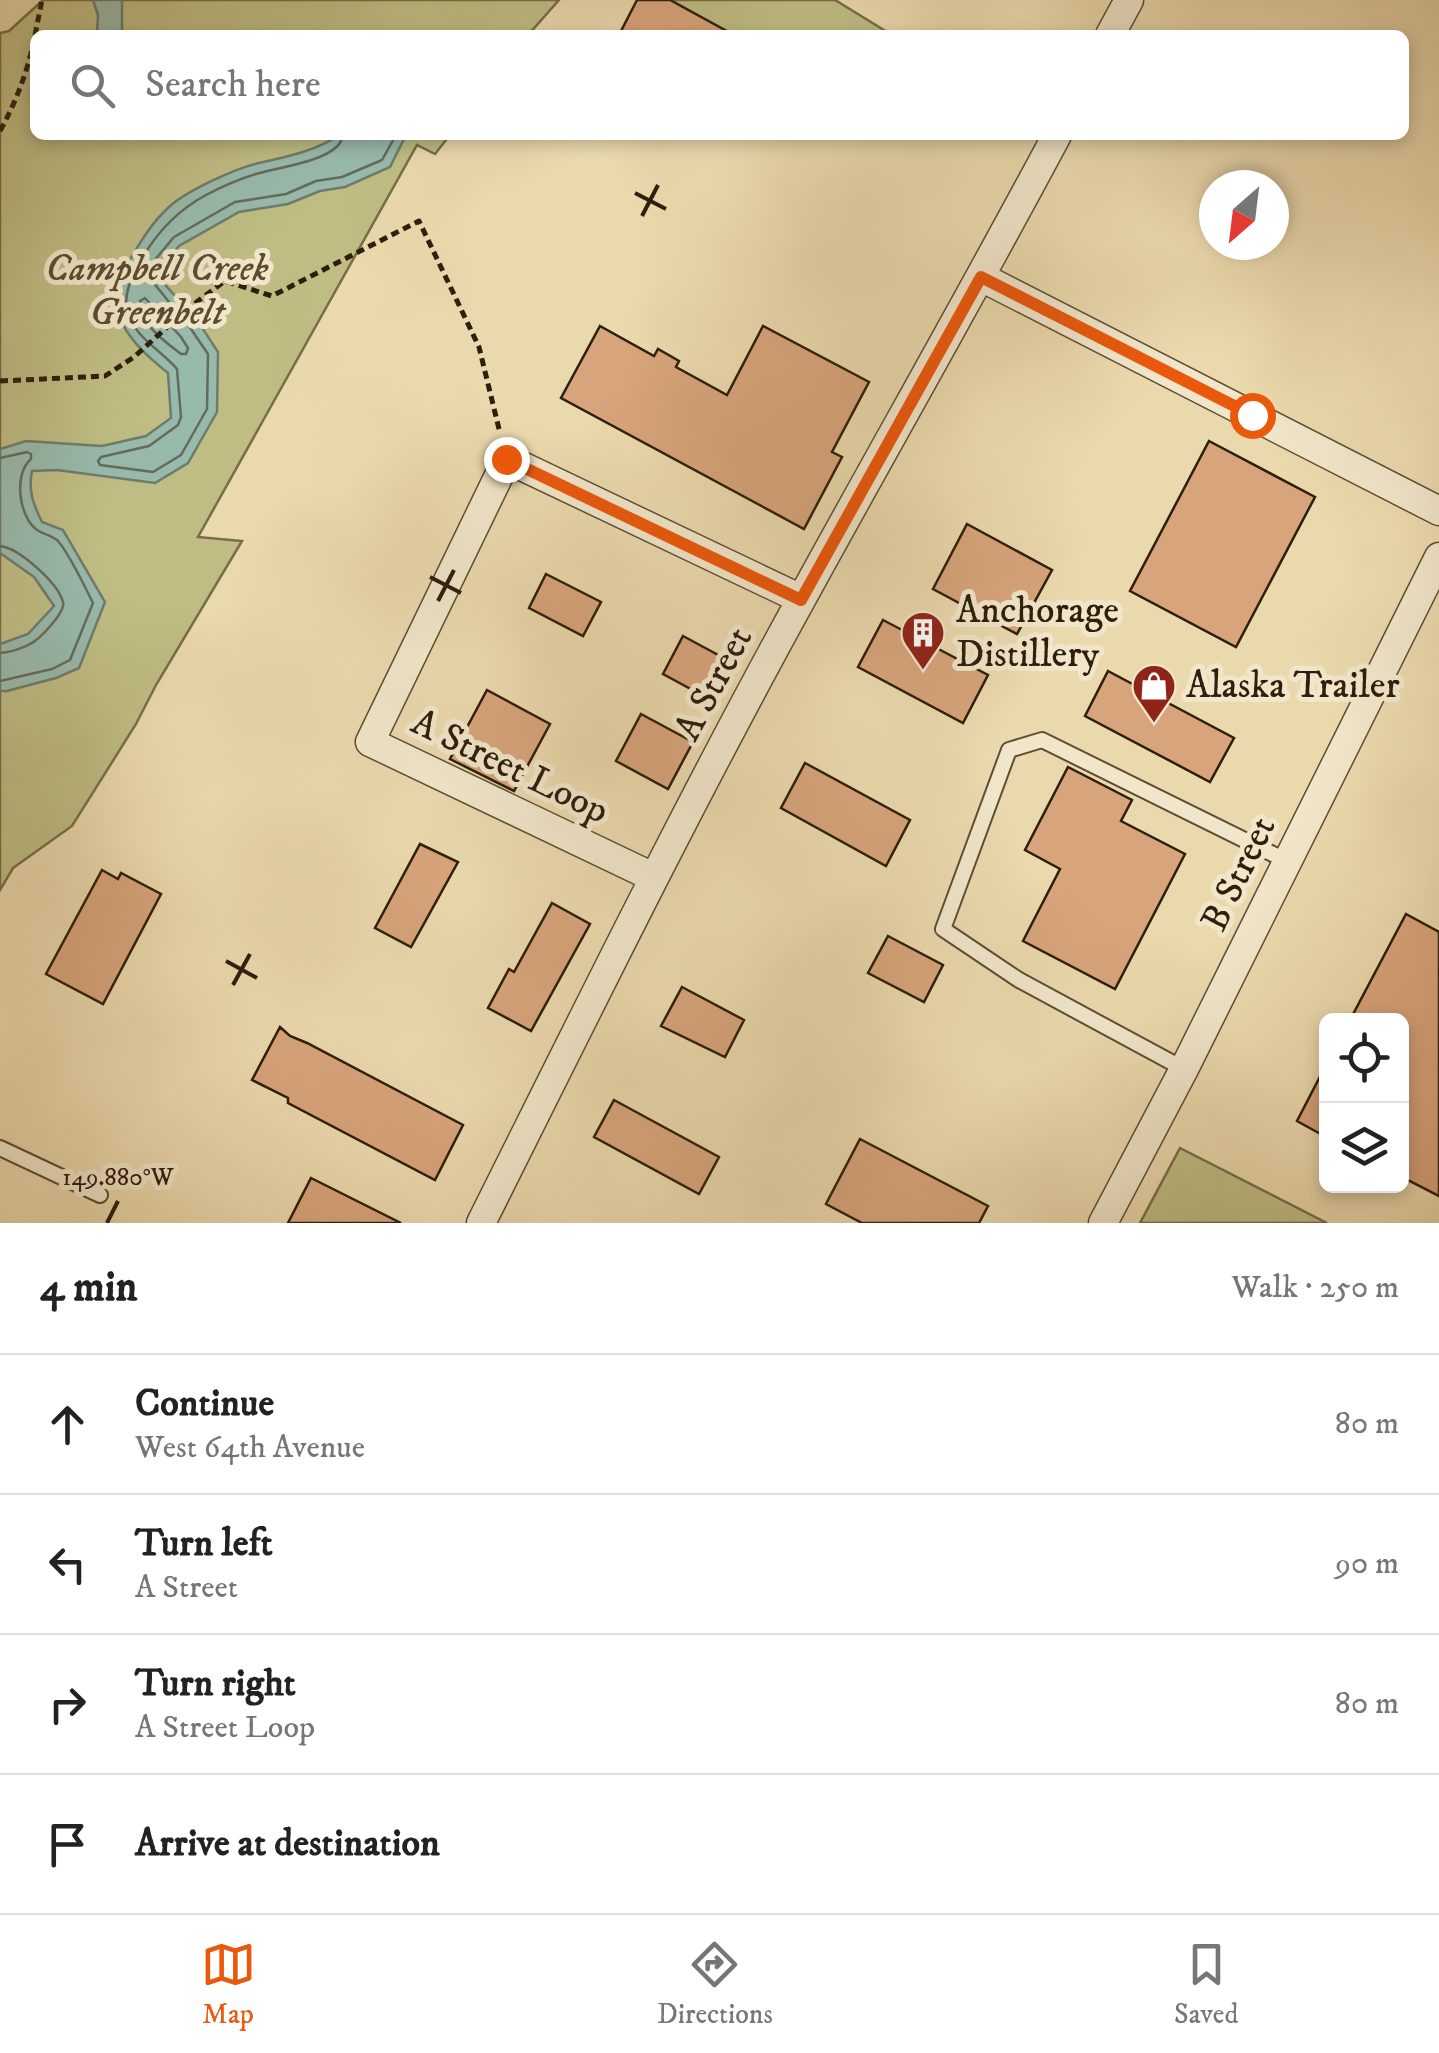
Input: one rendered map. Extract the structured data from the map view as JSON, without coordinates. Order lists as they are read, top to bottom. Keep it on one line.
{"streets":{"street":["A Street","A Street Loop","B Street"]},"crossings":[["A Street","A Street Loop"]],"parks":["Campbell Creek Greenbelt"],"places":{"building":["Anchorage Distillery"],"shop":["Alaska Trailer"]},"north":"bottom left","page":{"search":"Search here","heading":["4 min","Walk · 250 m"],"list":[["Continue","West 64th Avenue","80 m"],["Turn left","A Street","90 m"],["Turn right","A Street Loop","80 m"],"Arrive at destination"],"nav":["Map","Directions","Saved"]},"coordinates":["149.880°W"]}
